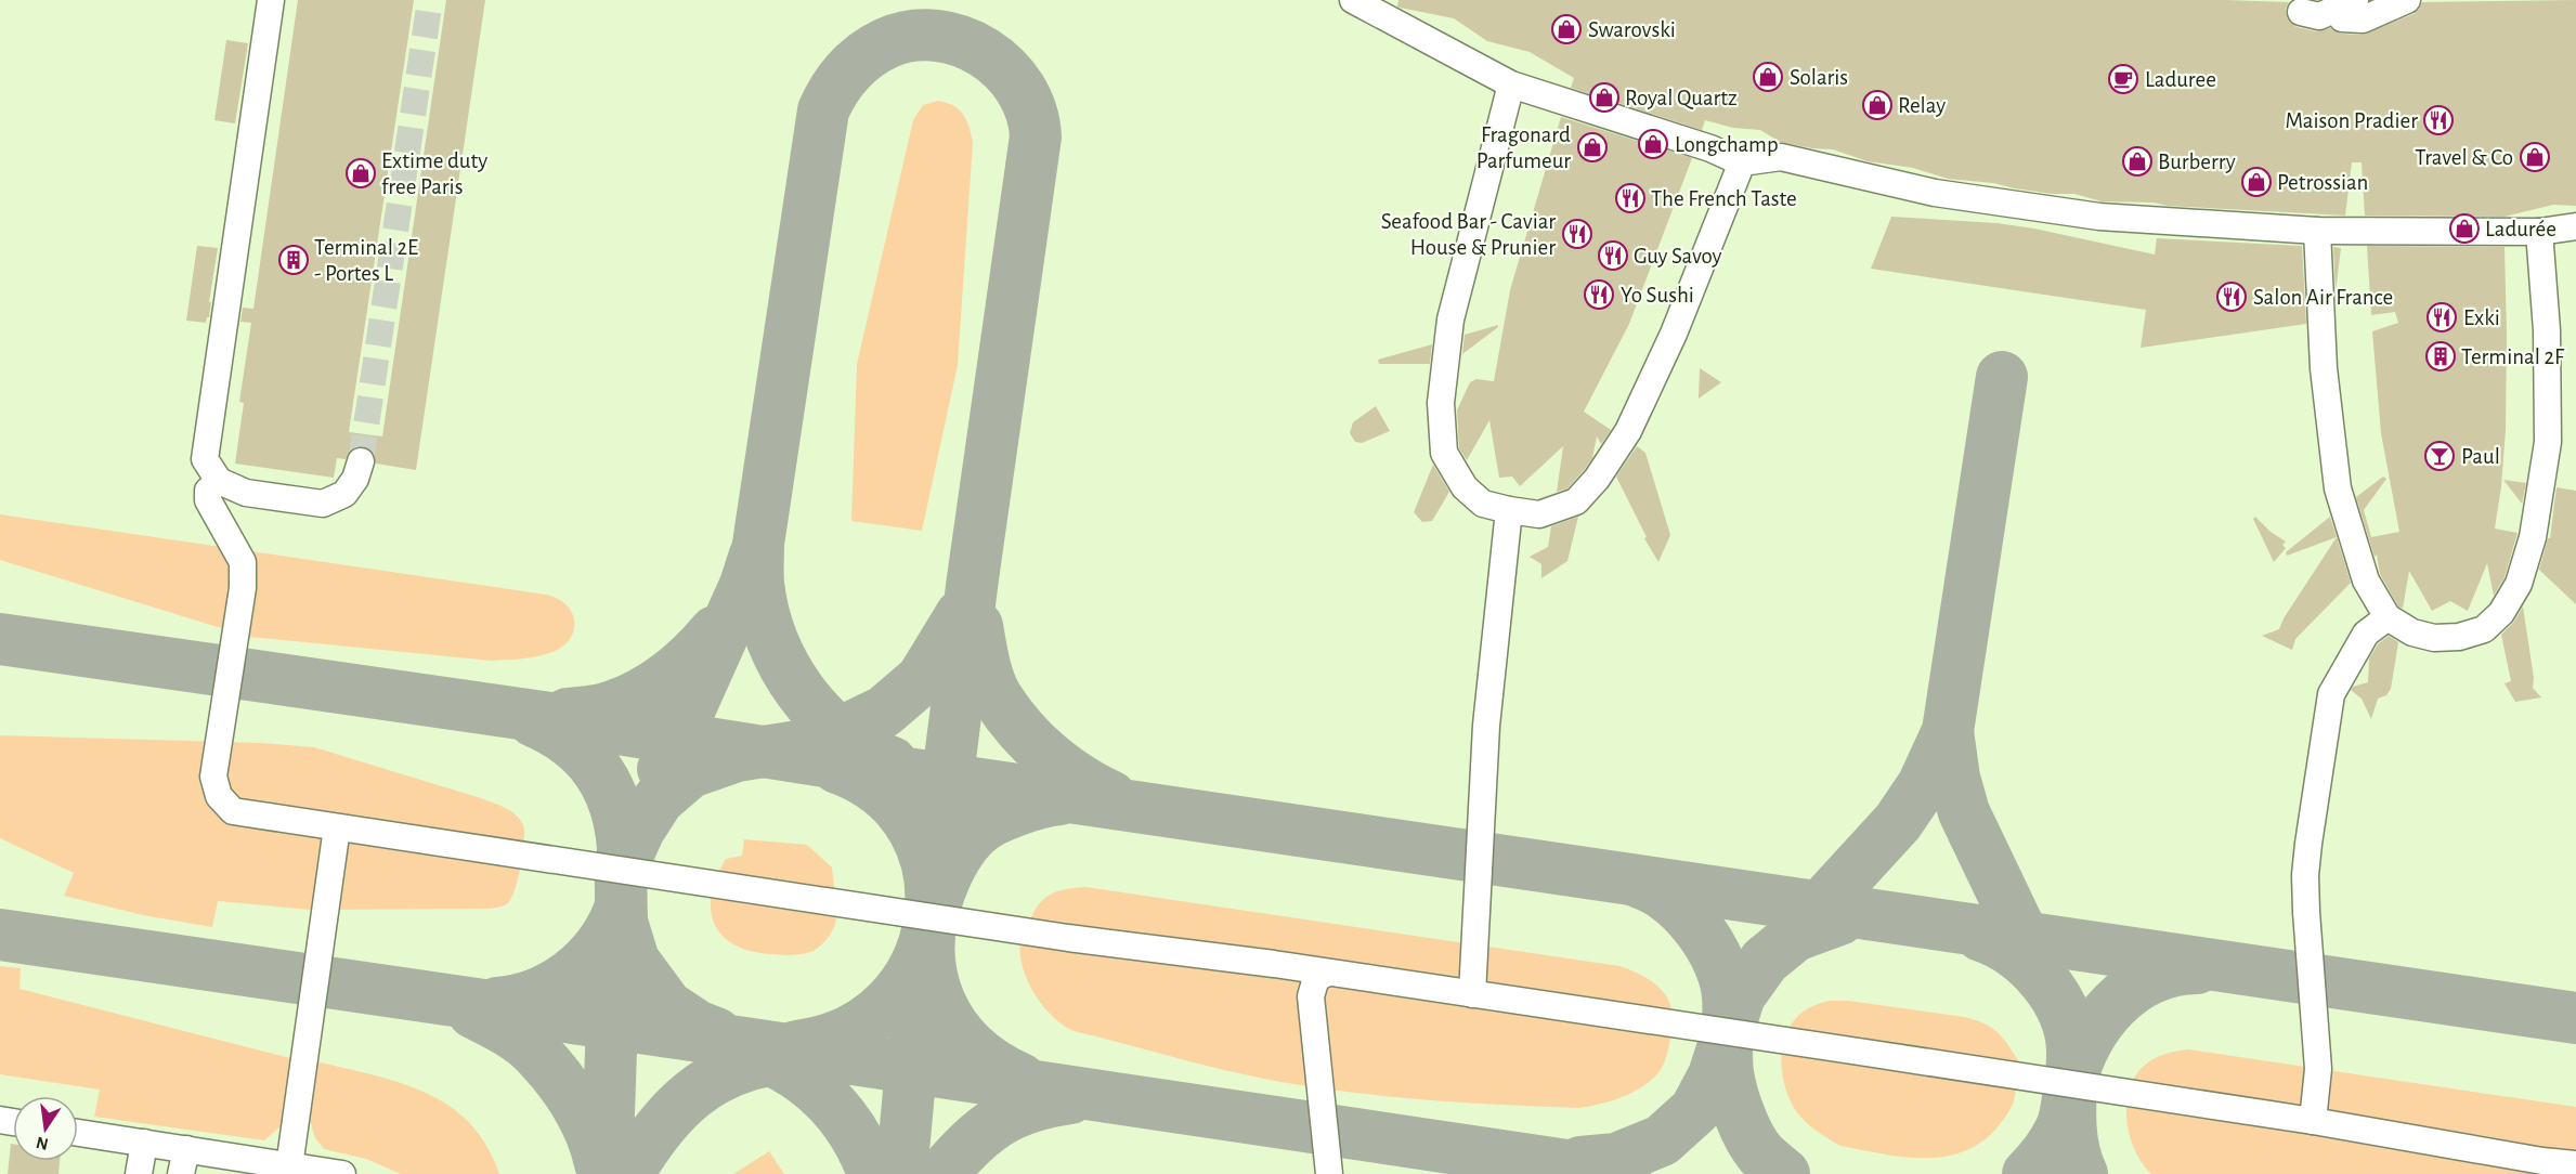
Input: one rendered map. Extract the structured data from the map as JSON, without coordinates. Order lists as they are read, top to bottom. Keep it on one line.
{"places":{"shop":["Swarovski","Solaris","Royal Quartz","Relay","Longchamp","Fragonard Parfumeur","Travel & Co","Burberry","Extime duty free Paris","Petrossian","Ladurée"],"cafe":["Laduree"],"restaurant":["Maison Pradier","The French Taste","Seafood Bar - Caviar House & Prunier","Guy Savoy","Yo Sushi","Salon Air France","Exki"],"building":["Terminal 2E - Portes L","Terminal 2F"],"bar":["Paul"]},"north":"bottom"}
